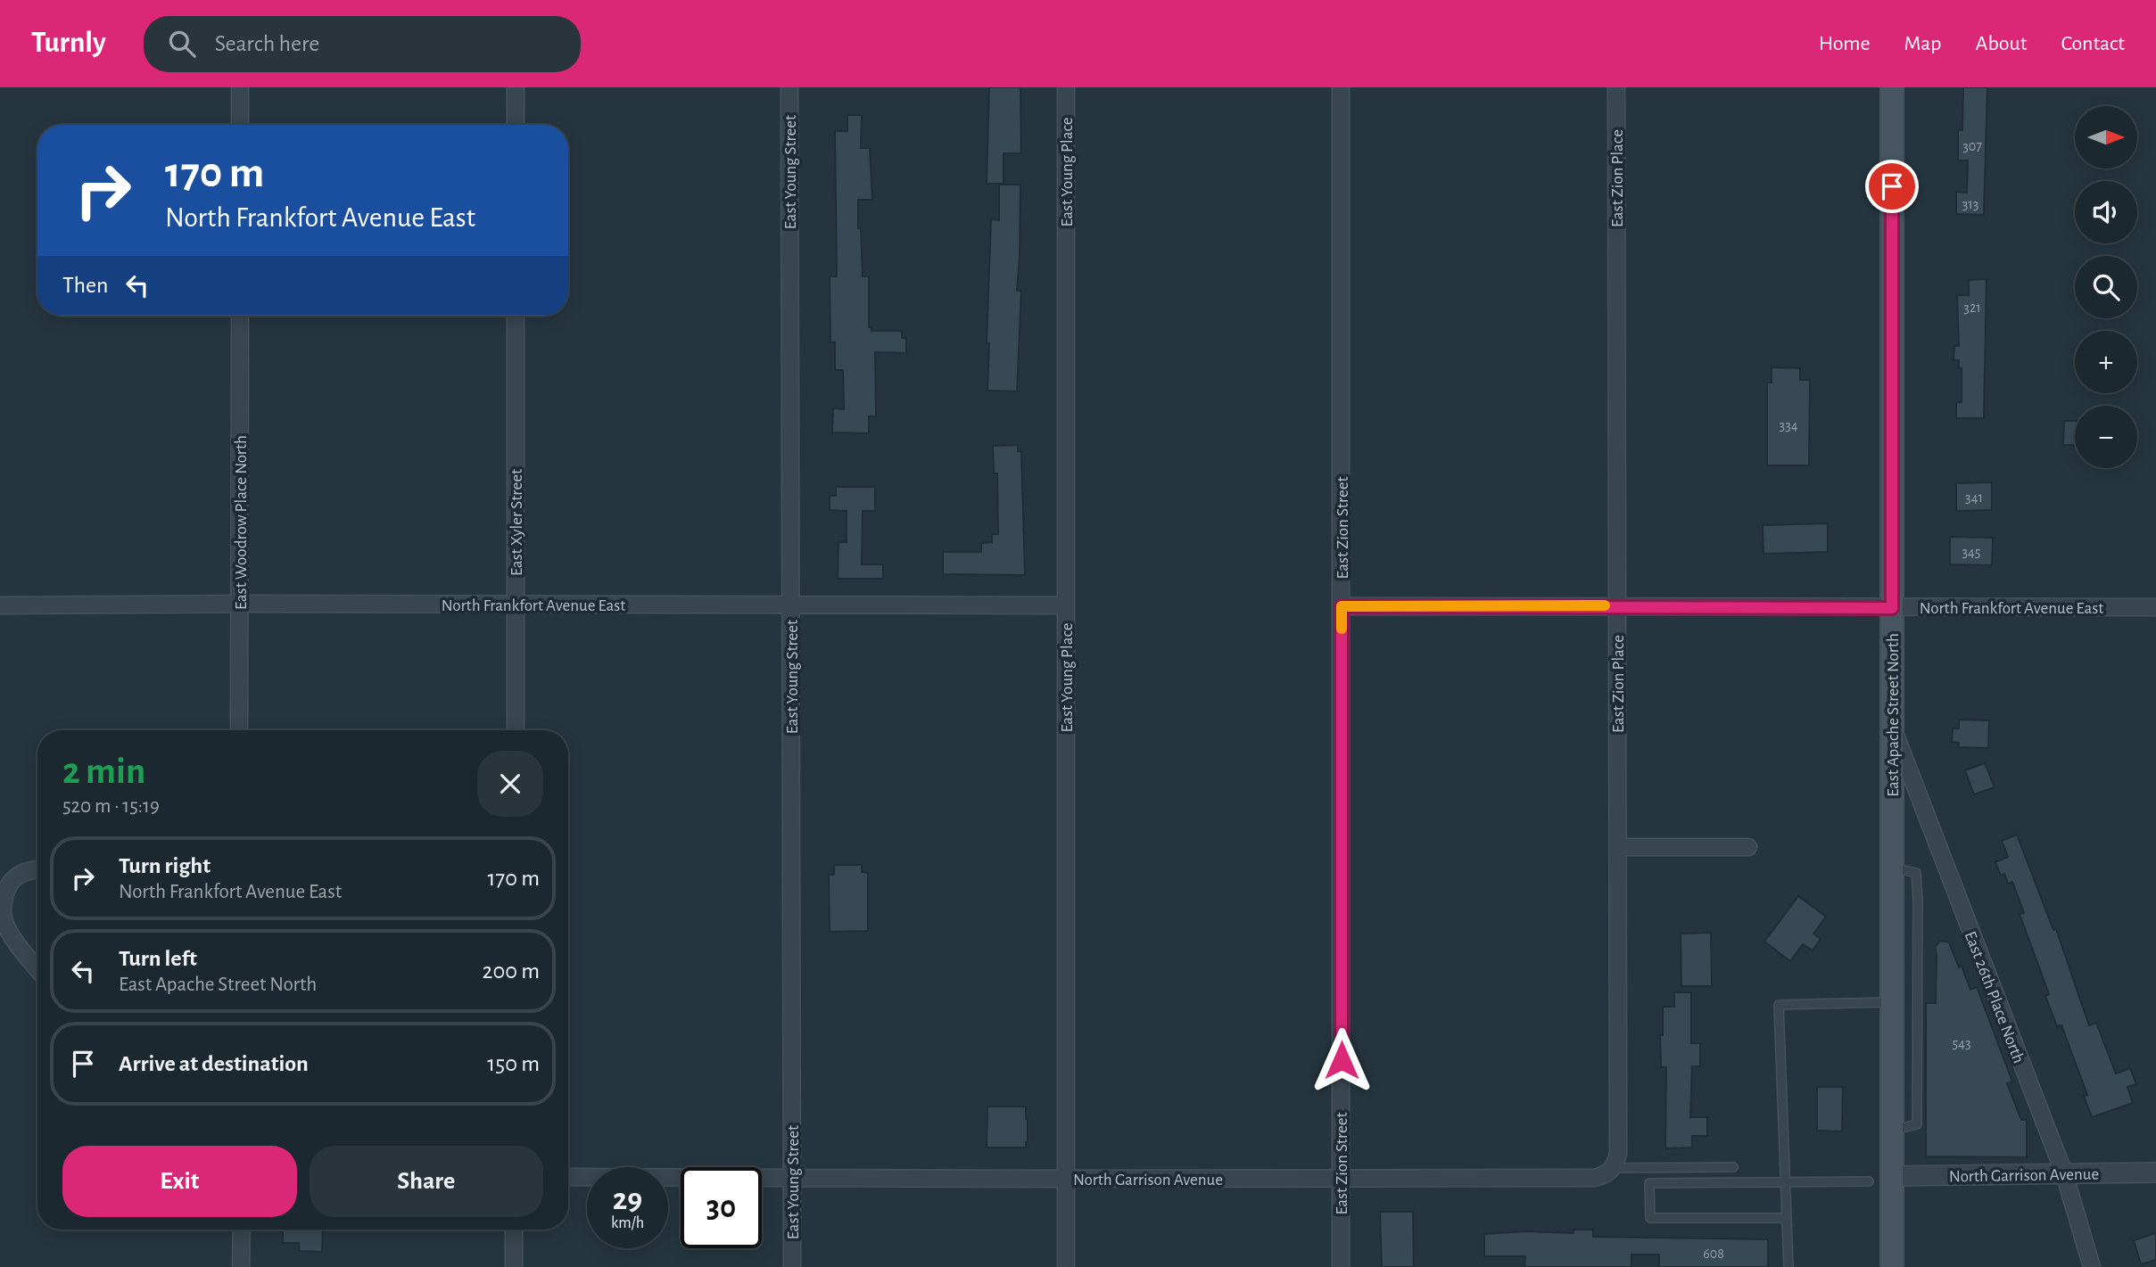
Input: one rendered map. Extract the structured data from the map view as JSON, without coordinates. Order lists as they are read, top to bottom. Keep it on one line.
{"streets":{"main road":["East Apache Street North"],"street":["East Young Street","East Young Place","East Zion Place","East Woodrow Place North","East Xyler Street","East Zion Street","North Frankfort Avenue East","East 26th Place North","North Garrison Avenue"]},"crossings":[["East Young Street","North Frankfort Avenue East"],["East Young Street","North Garrison Avenue"],["East Young Place","North Frankfort Avenue East"],["East Young Place","North Garrison Avenue"],["East Zion Place","North Frankfort Avenue East"],["East Zion Place","North Garrison Avenue"],["East Woodrow Place North","North Frankfort Avenue East"],["East Xyler Street","North Frankfort Avenue East"],["East Zion Street","North Frankfort Avenue East"],["East Zion Street","North Garrison Avenue"],["North Frankfort Avenue East","East Apache Street North"],["East Apache Street North","East 26th Place North"],["East Apache Street North","North Garrison Avenue"],["East 26th Place North","North Garrison Avenue"]],"house_numbers":["307","313","321","334","341","345","543","608"],"north":"right","page":{"header":"Turnly","search":"Search here","nav":["Home","Map","About","Contact"],"map_buttons":["+","−"],"turn":["170 m","North Frankfort Avenue East"],"then":"Then","heading":["2 min","520 m · 15:19"],"list":[{"name":"Turn right","note":"North Frankfort Avenue East","value":"170 m"},{"name":"Turn left","note":"East Apache Street North","value":"200 m"},{"name":"Arrive at destination","value":"150 m"}],"buttons":["Exit","Share"],"speed":"29 km/h","limit":"30"}}
